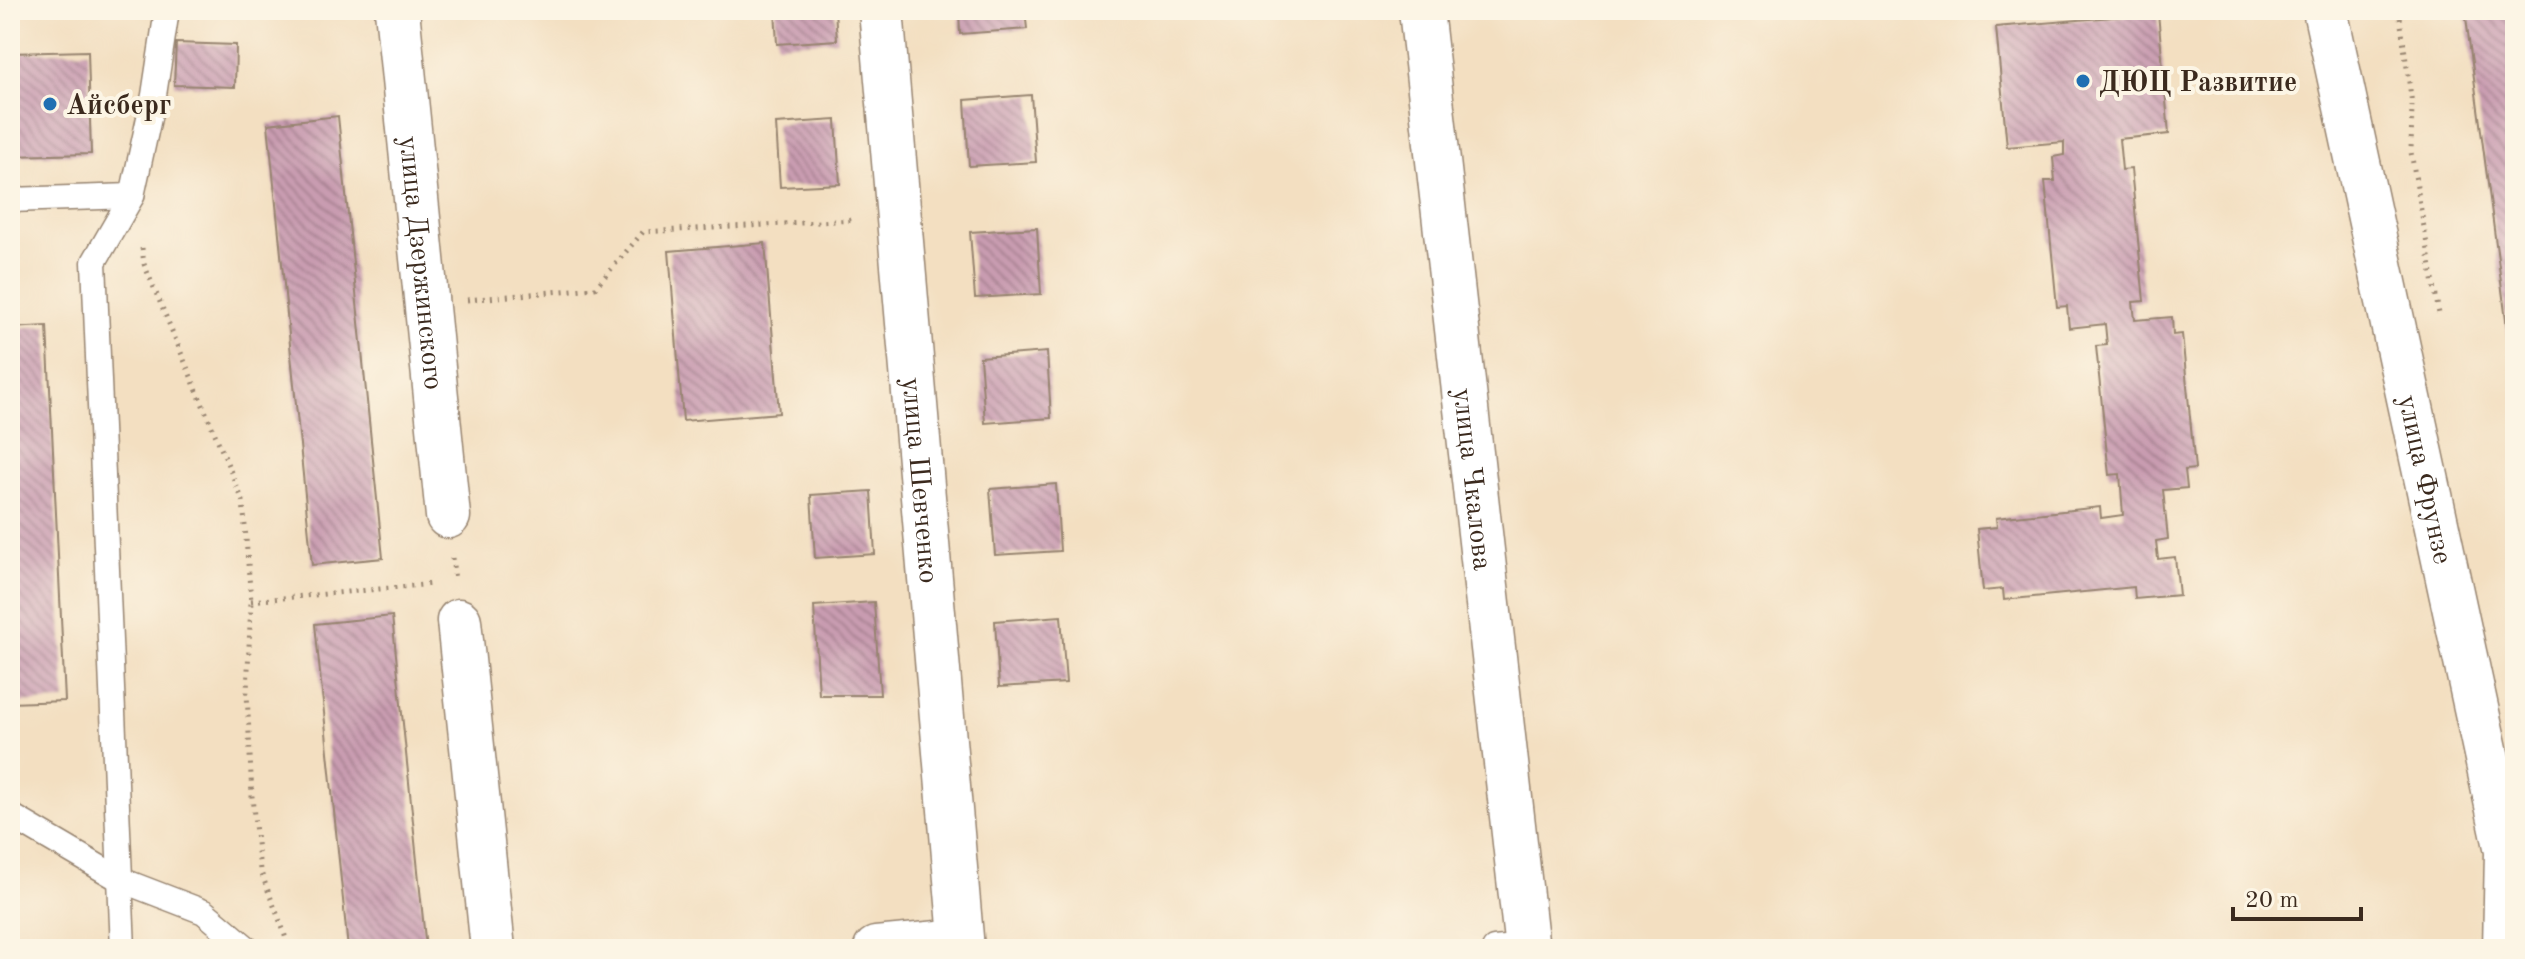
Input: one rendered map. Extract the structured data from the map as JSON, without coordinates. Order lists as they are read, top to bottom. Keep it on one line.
{"streets":{"street":["улица Дзержинского","улица Фрунзе","улица Шевченко","улица Чкалова"]},"places":["ДЮЦ Развитие","Айсберг"],"scale_bar":"20 m"}
